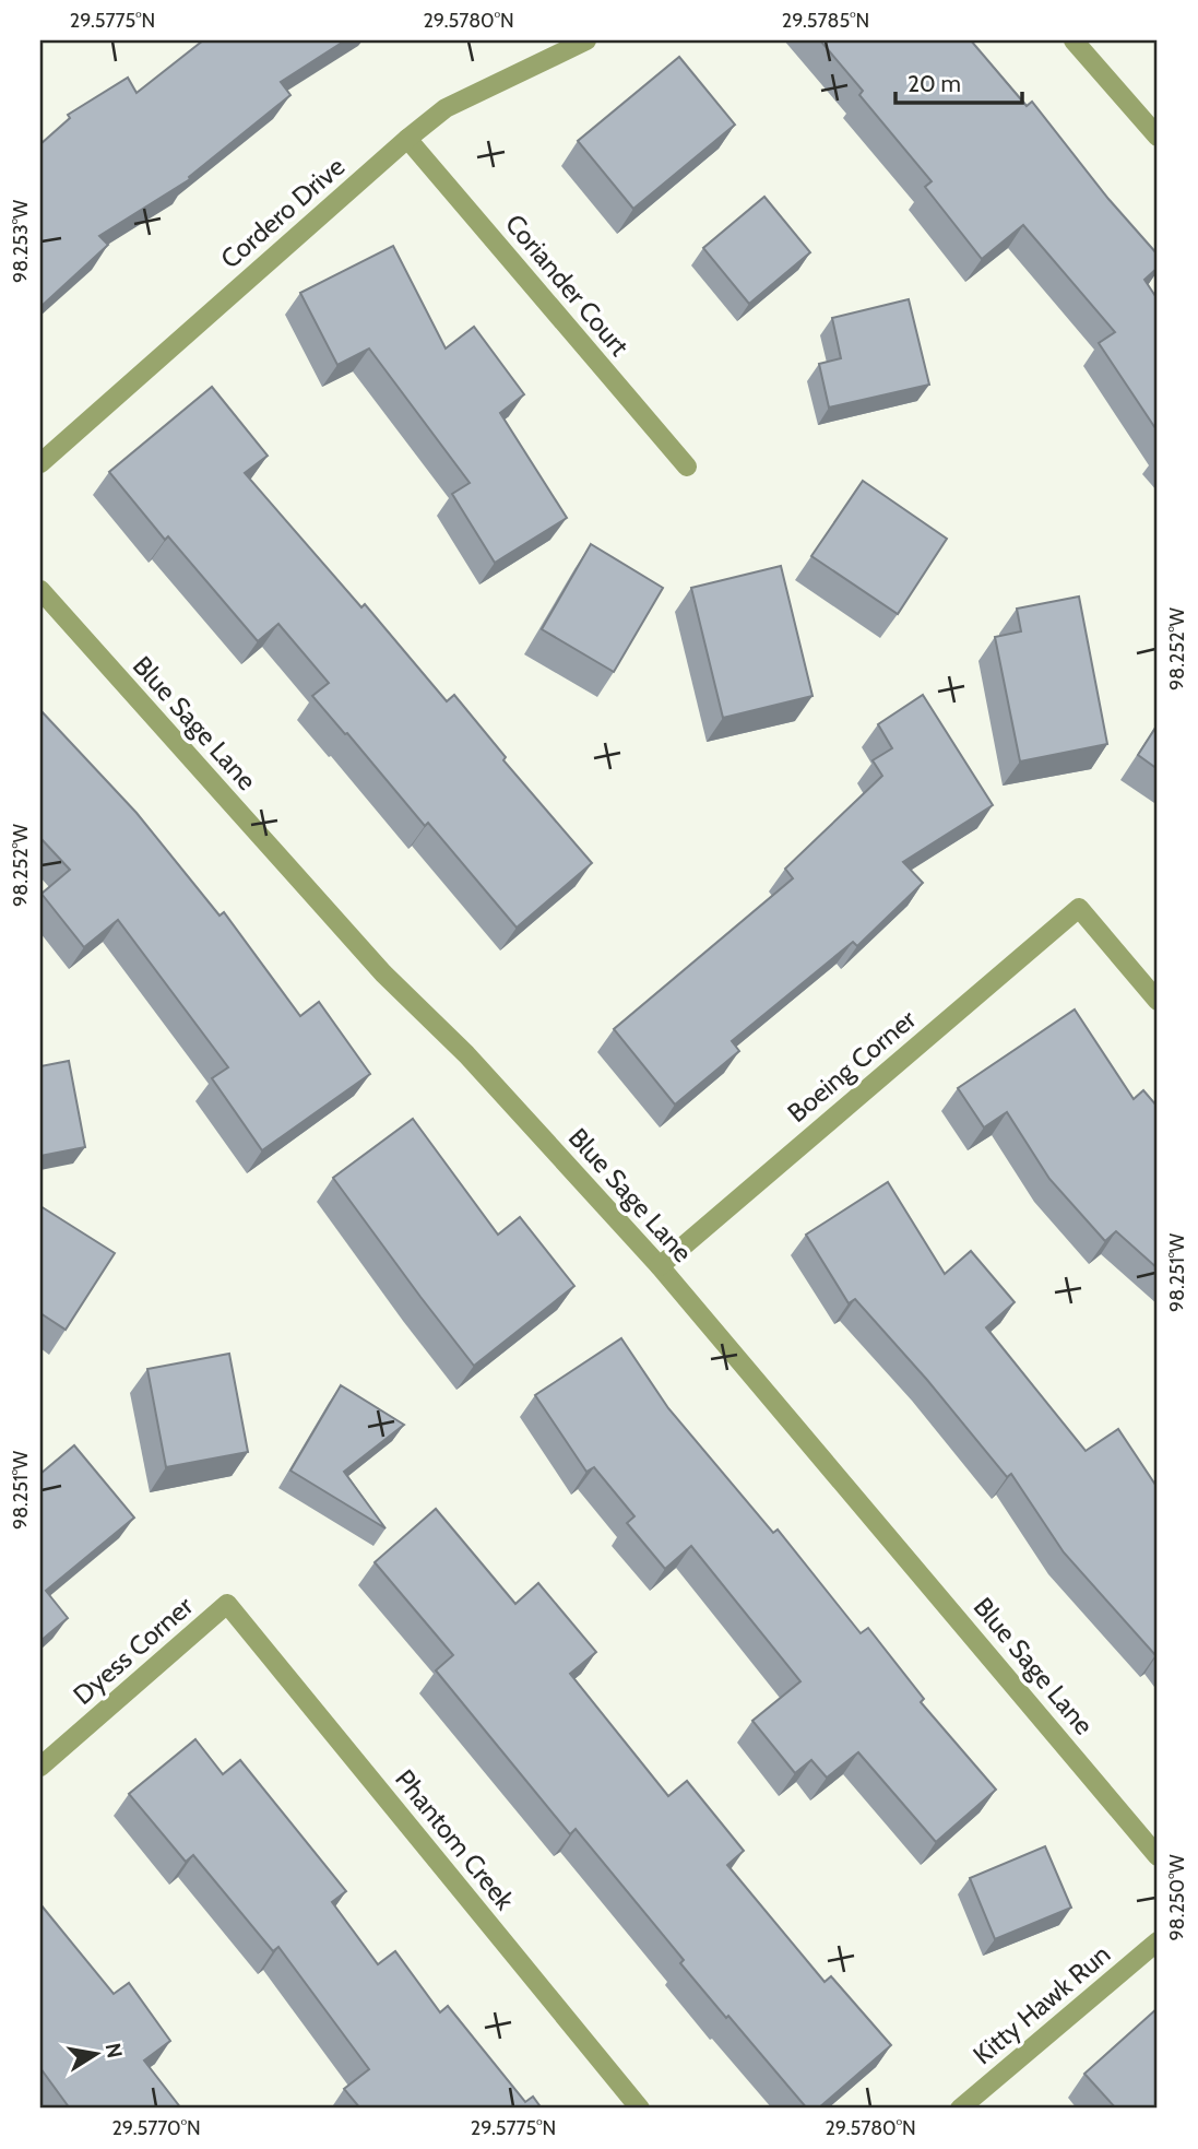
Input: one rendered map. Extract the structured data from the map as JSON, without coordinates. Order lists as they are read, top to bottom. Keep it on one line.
{"streets":{"street":["Cordero Drive","Coriander Court","Blue Sage Lane","Boeing Corner","Dyess Corner","Phantom Creek","Kitty Hawk Run"]},"crossings":[["Cordero Drive","Coriander Court"],["Blue Sage Lane","Boeing Corner"],["Dyess Corner","Phantom Creek"]],"scale_bar":"20 m","north":"right","coordinates":["29.5775°N","29.5780°N","29.5785°N","98.253°W","98.252°W","98.251°W","98.250°W","29.5770°N"]}
